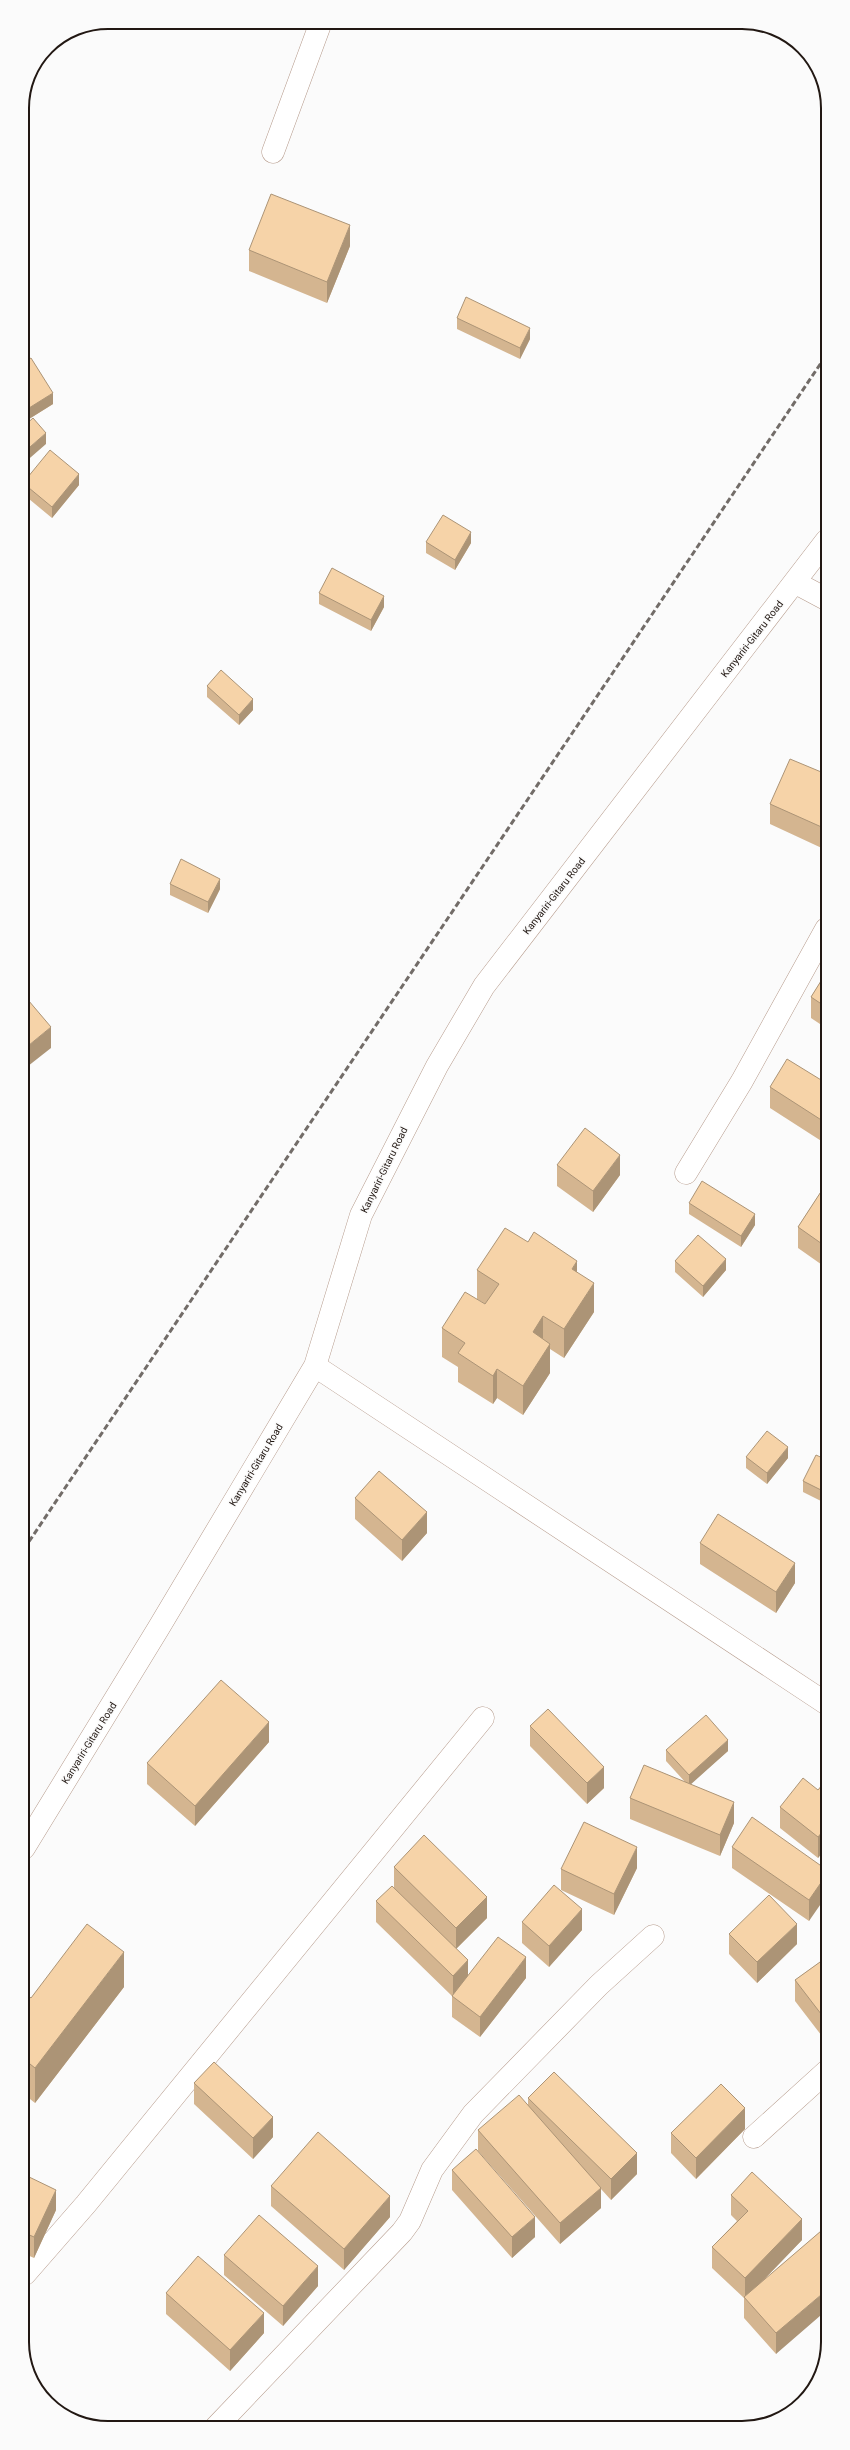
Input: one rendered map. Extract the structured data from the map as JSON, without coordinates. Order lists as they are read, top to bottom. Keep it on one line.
{"streets":{"street":["Kanyariri-Gitaru Road"]}}
